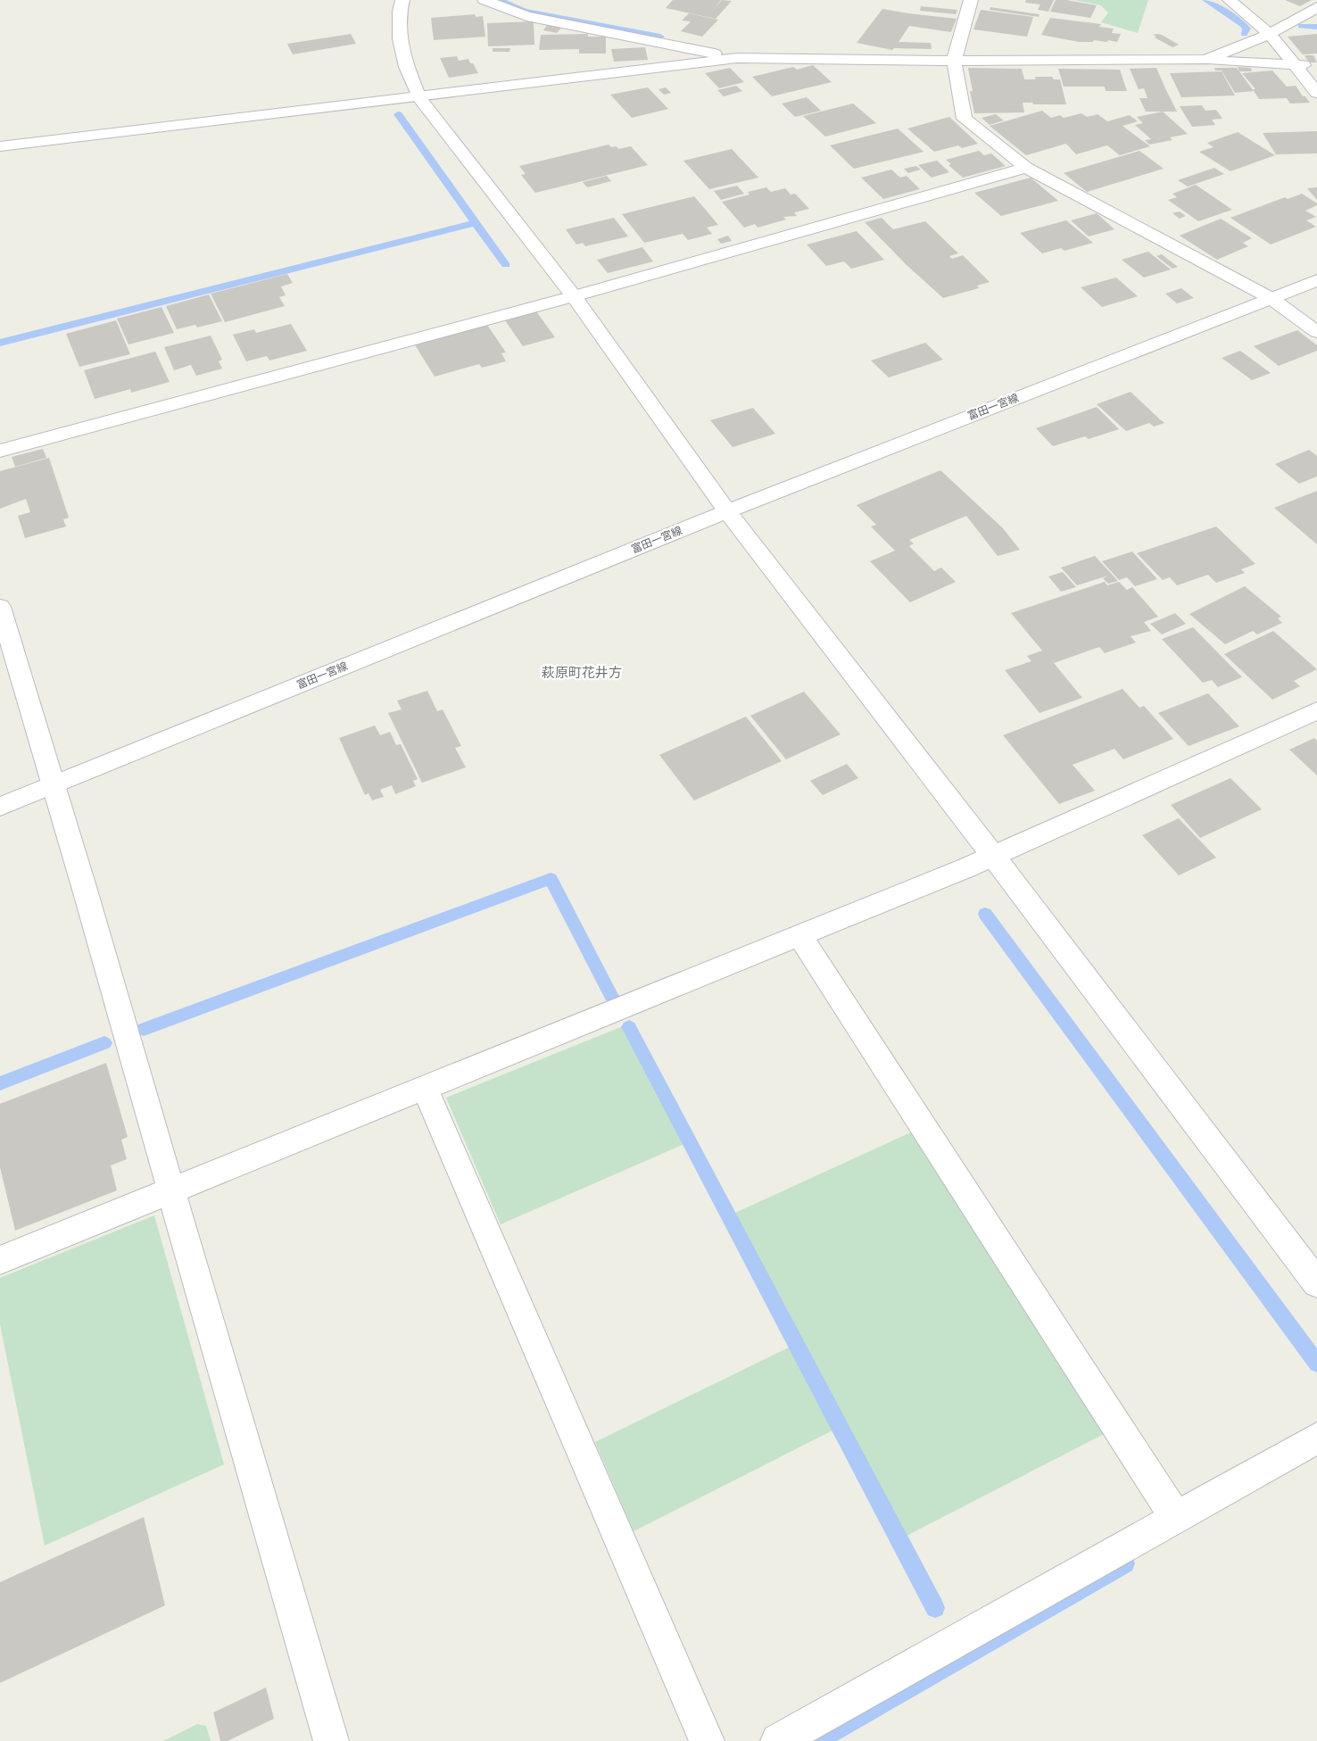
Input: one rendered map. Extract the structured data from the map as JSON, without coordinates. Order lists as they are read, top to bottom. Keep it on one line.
{"streets":{"street":["富田一宮線"]},"districts":["萩原町花井方"]}
